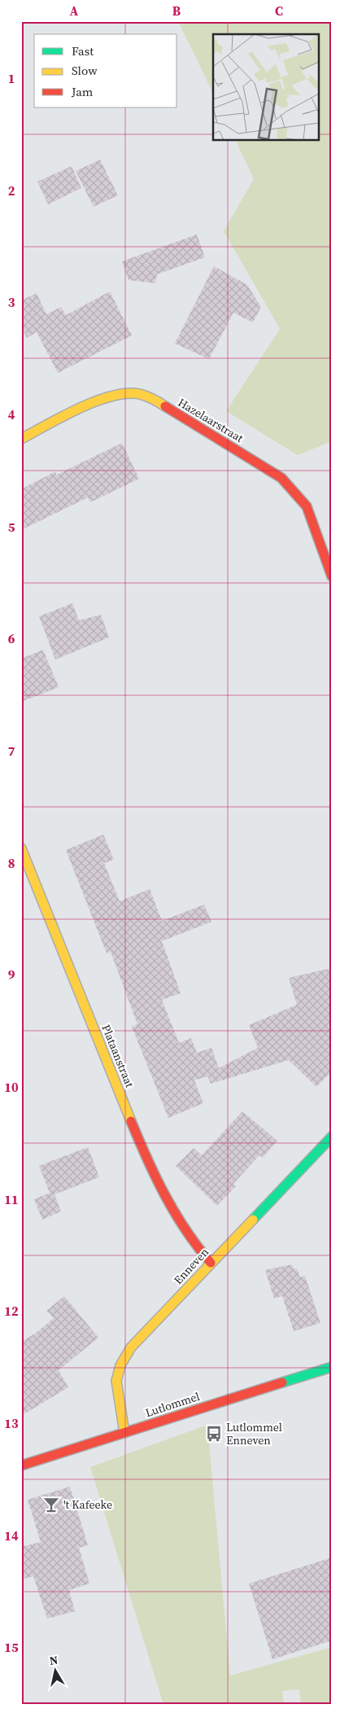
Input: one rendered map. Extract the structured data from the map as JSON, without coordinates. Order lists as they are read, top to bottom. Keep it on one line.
{"streets":{"street":["Hazelaarstraat","Plataanstraat","Enneven","Lutlommel"]},"crossings":[["Plataanstraat","Enneven"],["Enneven","Lutlommel"]],"places":{"bus stop":["Lutlommel Enneven"],"bar":["'t Kafeeke"]},"legend":["Fast","Slow","Jam"],"north":"top","grid":{"columns":["A","B","C"],"rows":["1","2","3","4","5","6","7","8","9","10","11","12","13","14","15"]}}
